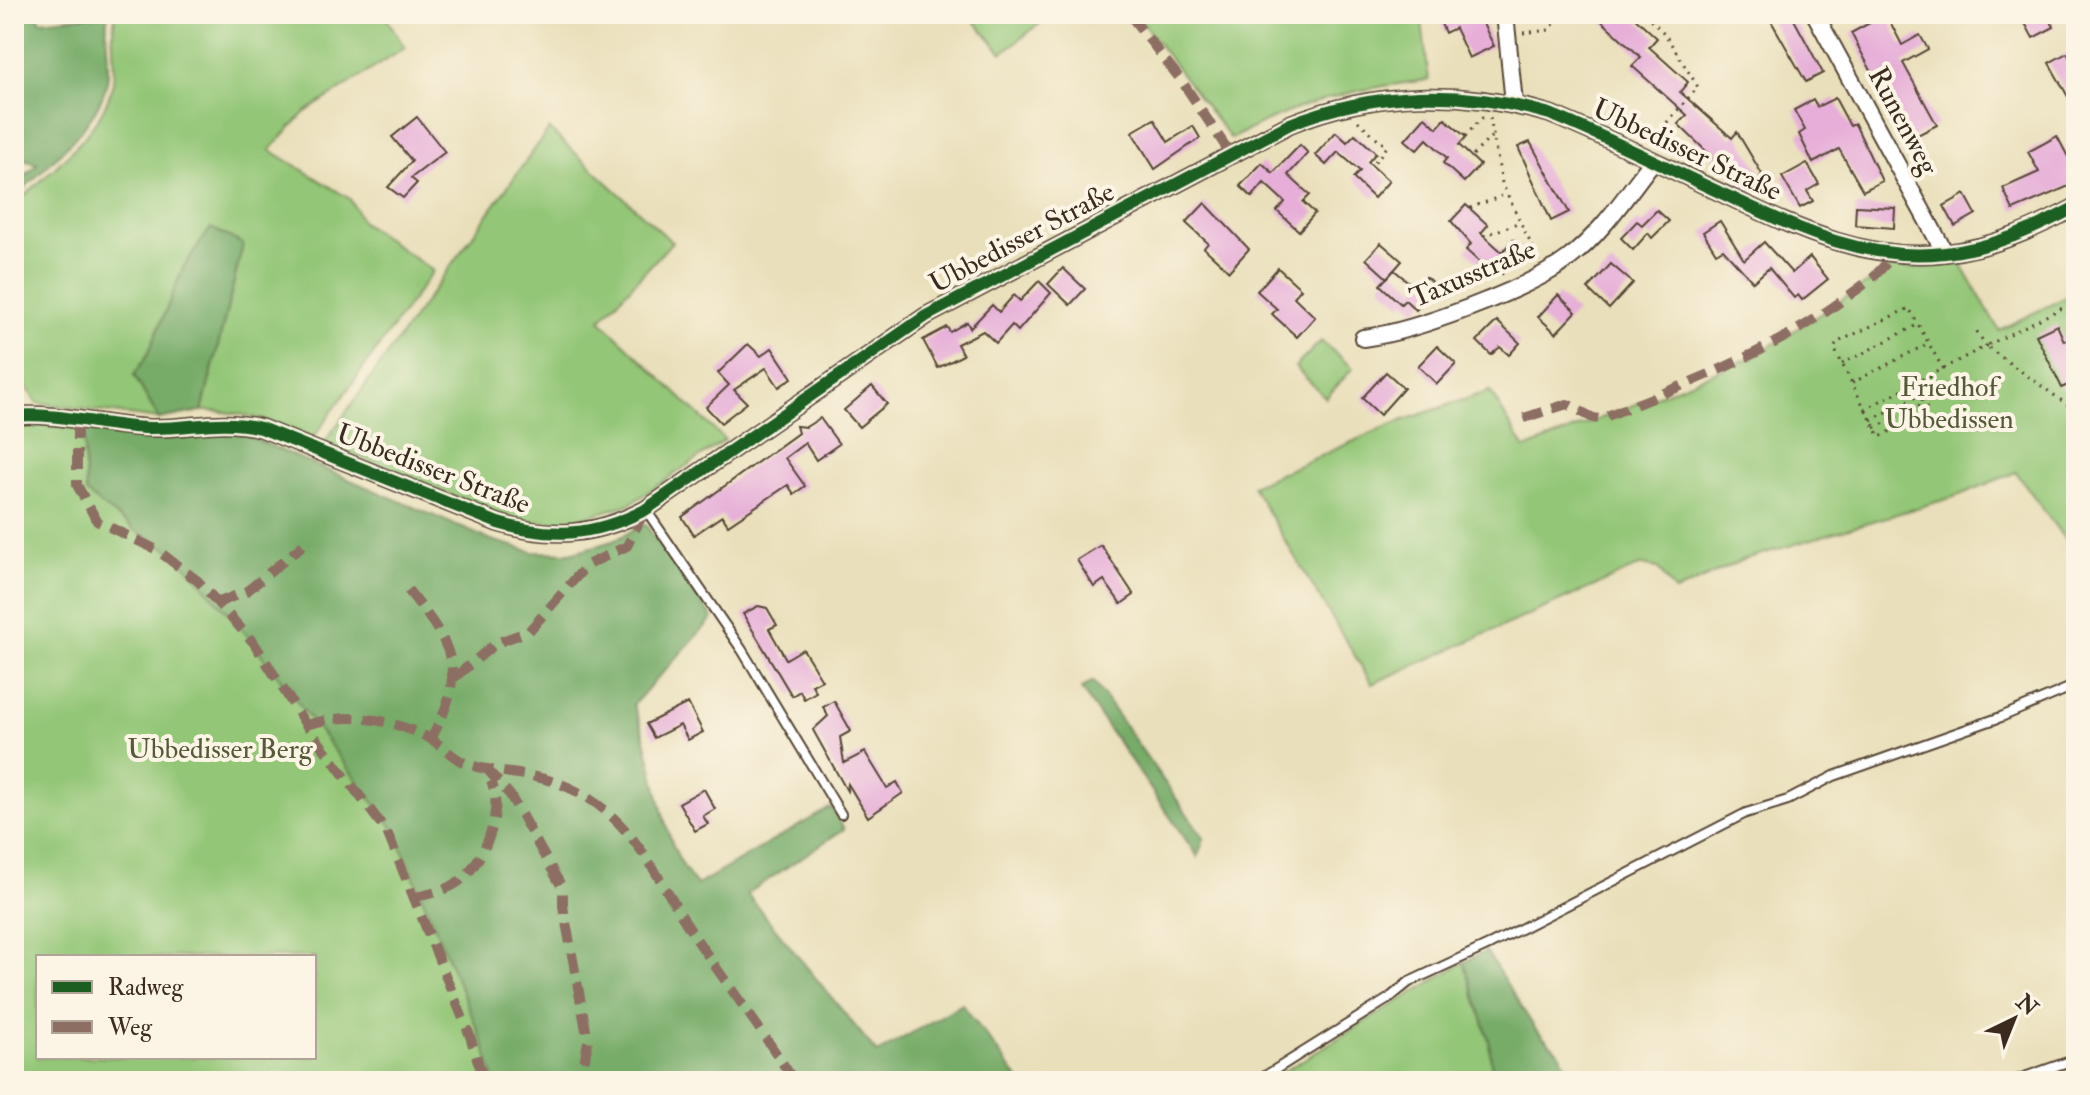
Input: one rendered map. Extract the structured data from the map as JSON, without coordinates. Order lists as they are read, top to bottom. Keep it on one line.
{"streets":{"street":["Runenweg","Ubbedisser Straße","Taxusstraße"]},"crossings":[["Runenweg","Ubbedisser Straße"],["Ubbedisser Straße","Taxusstraße"]],"parks":["Friedhof Ubbedissen","Ubbedisser Berg"],"legend":["Radweg","Weg"],"north":"top right"}
